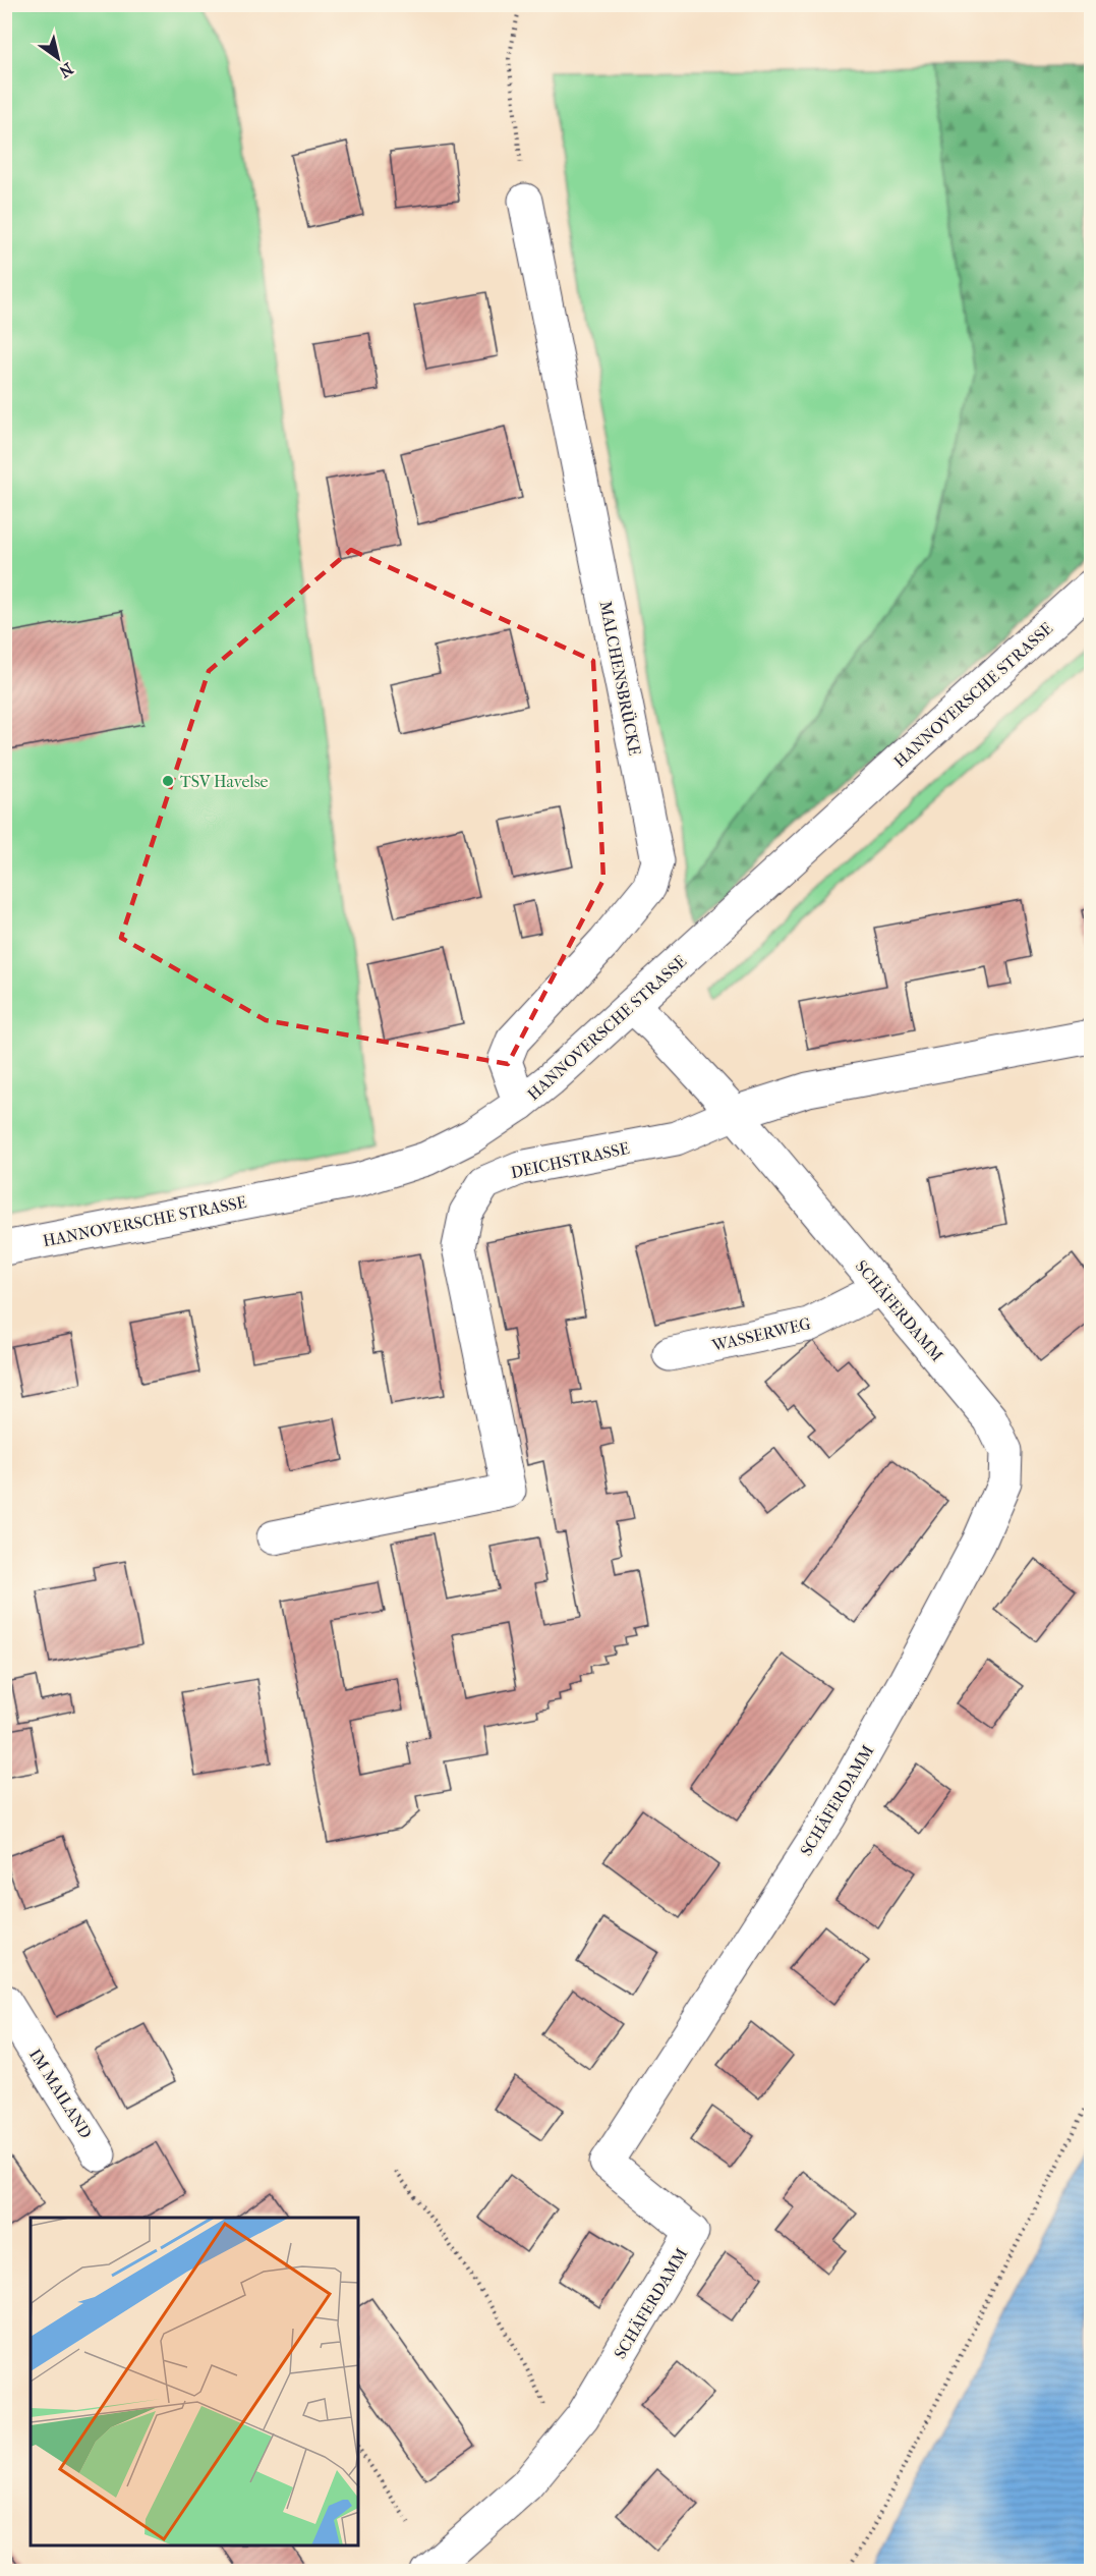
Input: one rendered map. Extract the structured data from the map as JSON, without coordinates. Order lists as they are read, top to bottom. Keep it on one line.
{"streets":{"street":["MALCHENSBRÜCKE","HANNOVERSCHE STRASSE","DEICHSTRASSE","SCHÄFERDAMM","WASSERWEG","IM MAILAND"]},"crossings":[["MALCHENSBRÜCKE","HANNOVERSCHE STRASSE"],["HANNOVERSCHE STRASSE","SCHÄFERDAMM"],["DEICHSTRASSE","SCHÄFERDAMM"],["SCHÄFERDAMM","WASSERWEG"]],"places":["TSV Havelse"],"north":"bottom right"}
